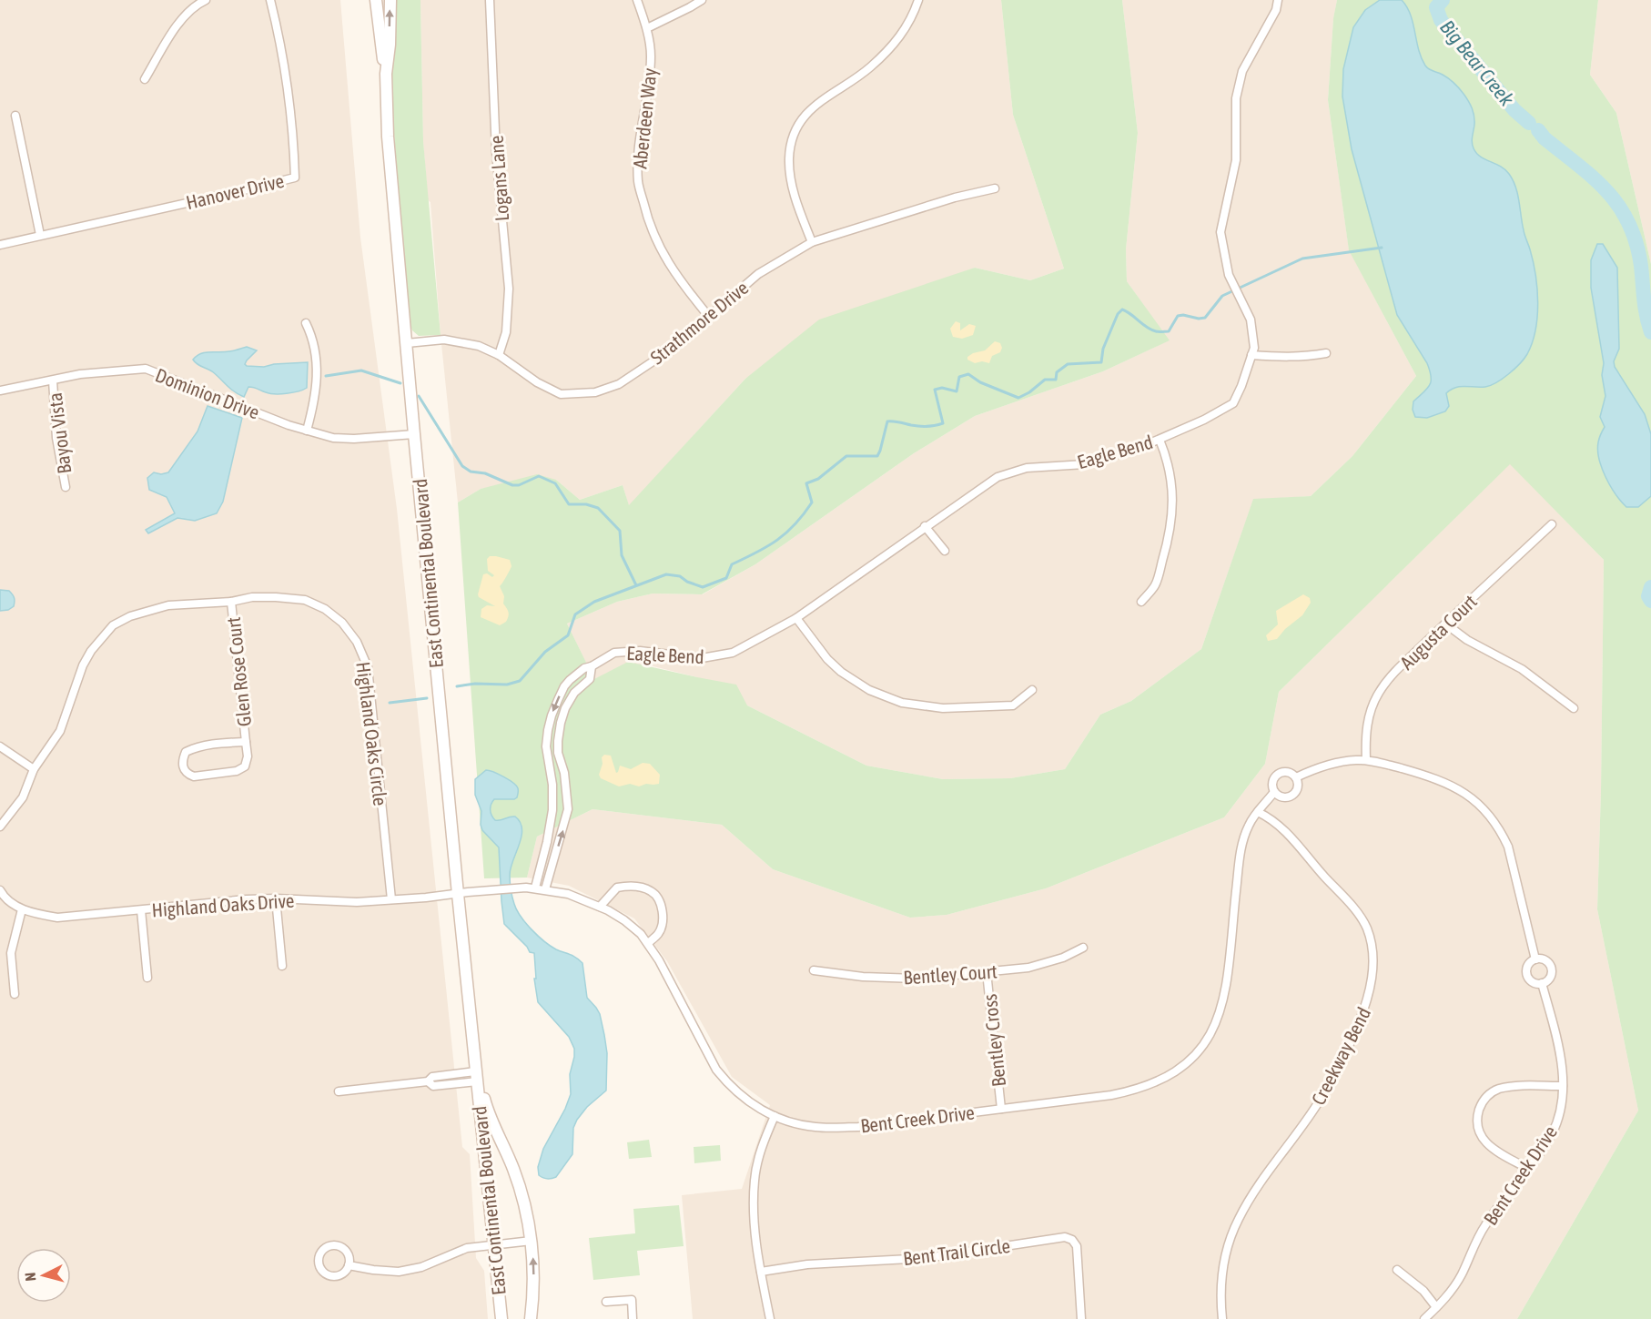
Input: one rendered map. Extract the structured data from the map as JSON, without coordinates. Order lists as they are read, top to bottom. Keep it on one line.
{"streets":{"main road":["East Continental Boulevard"],"street":["Aberdeen Way","Logans Lane","Hanover Drive","Strathmore Drive","Dominion Drive","Bayou Vista","Eagle Bend","Augusta Court","Glen Rose Court","Highland Oaks Circle","Highland Oaks Drive","Bentley Court","Bentley Cross","Creekway Bend","Bent Creek Drive","Bent Trail Circle"]},"crossings":[["Aberdeen Way","Strathmore Drive"],["Logans Lane","Strathmore Drive"],["Strathmore Drive","East Continental Boulevard"],["Dominion Drive","Bayou Vista"],["Dominion Drive","East Continental Boulevard"],["Eagle Bend","Bent Creek Drive"],["East Continental Boulevard","Highland Oaks Drive"],["East Continental Boulevard","Bent Creek Drive"],["Glen Rose Court","Highland Oaks Circle"],["Highland Oaks Circle","Highland Oaks Drive"],["Highland Oaks Drive","Bent Creek Drive"],["Bentley Court","Bentley Cross"],["Bentley Cross","Bent Creek Drive"],["Creekway Bend","Bent Creek Drive"]],"water":["Big Bear Creek"],"north":"left"}
